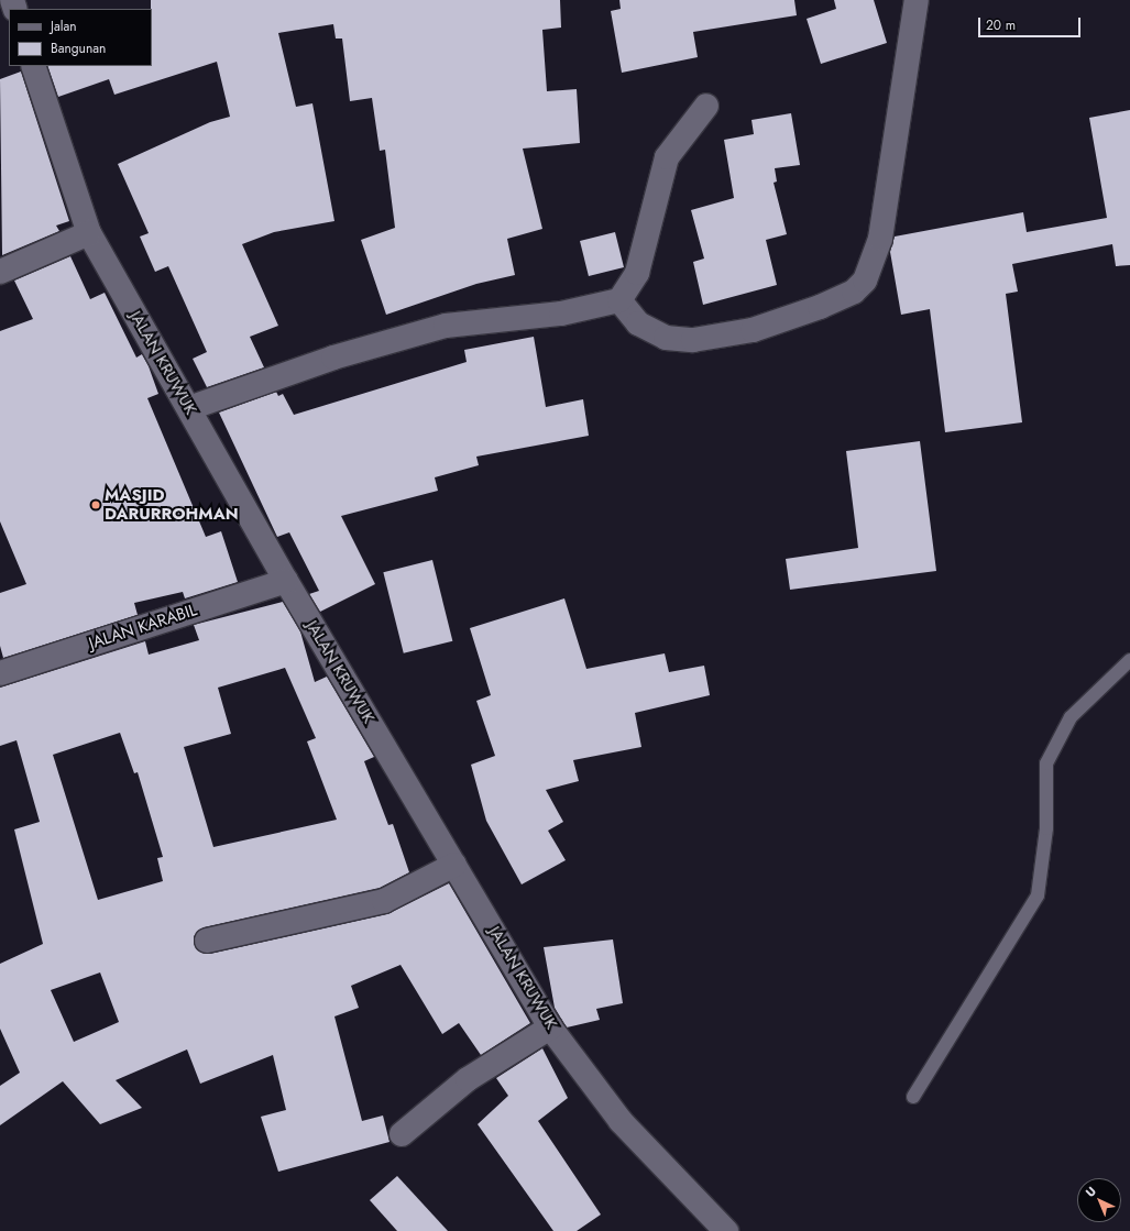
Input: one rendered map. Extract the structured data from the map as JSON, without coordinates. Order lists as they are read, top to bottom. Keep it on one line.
{"streets":{"street":["JALAN KRUWUK","JALAN KARABIL"]},"crossings":[["JALAN KRUWUK","JALAN KARABIL"]],"places":["MASJID DARURROHMAN"],"legend":["Jalan","Bangunan"],"scale_bar":"20 m","north":"top left"}
